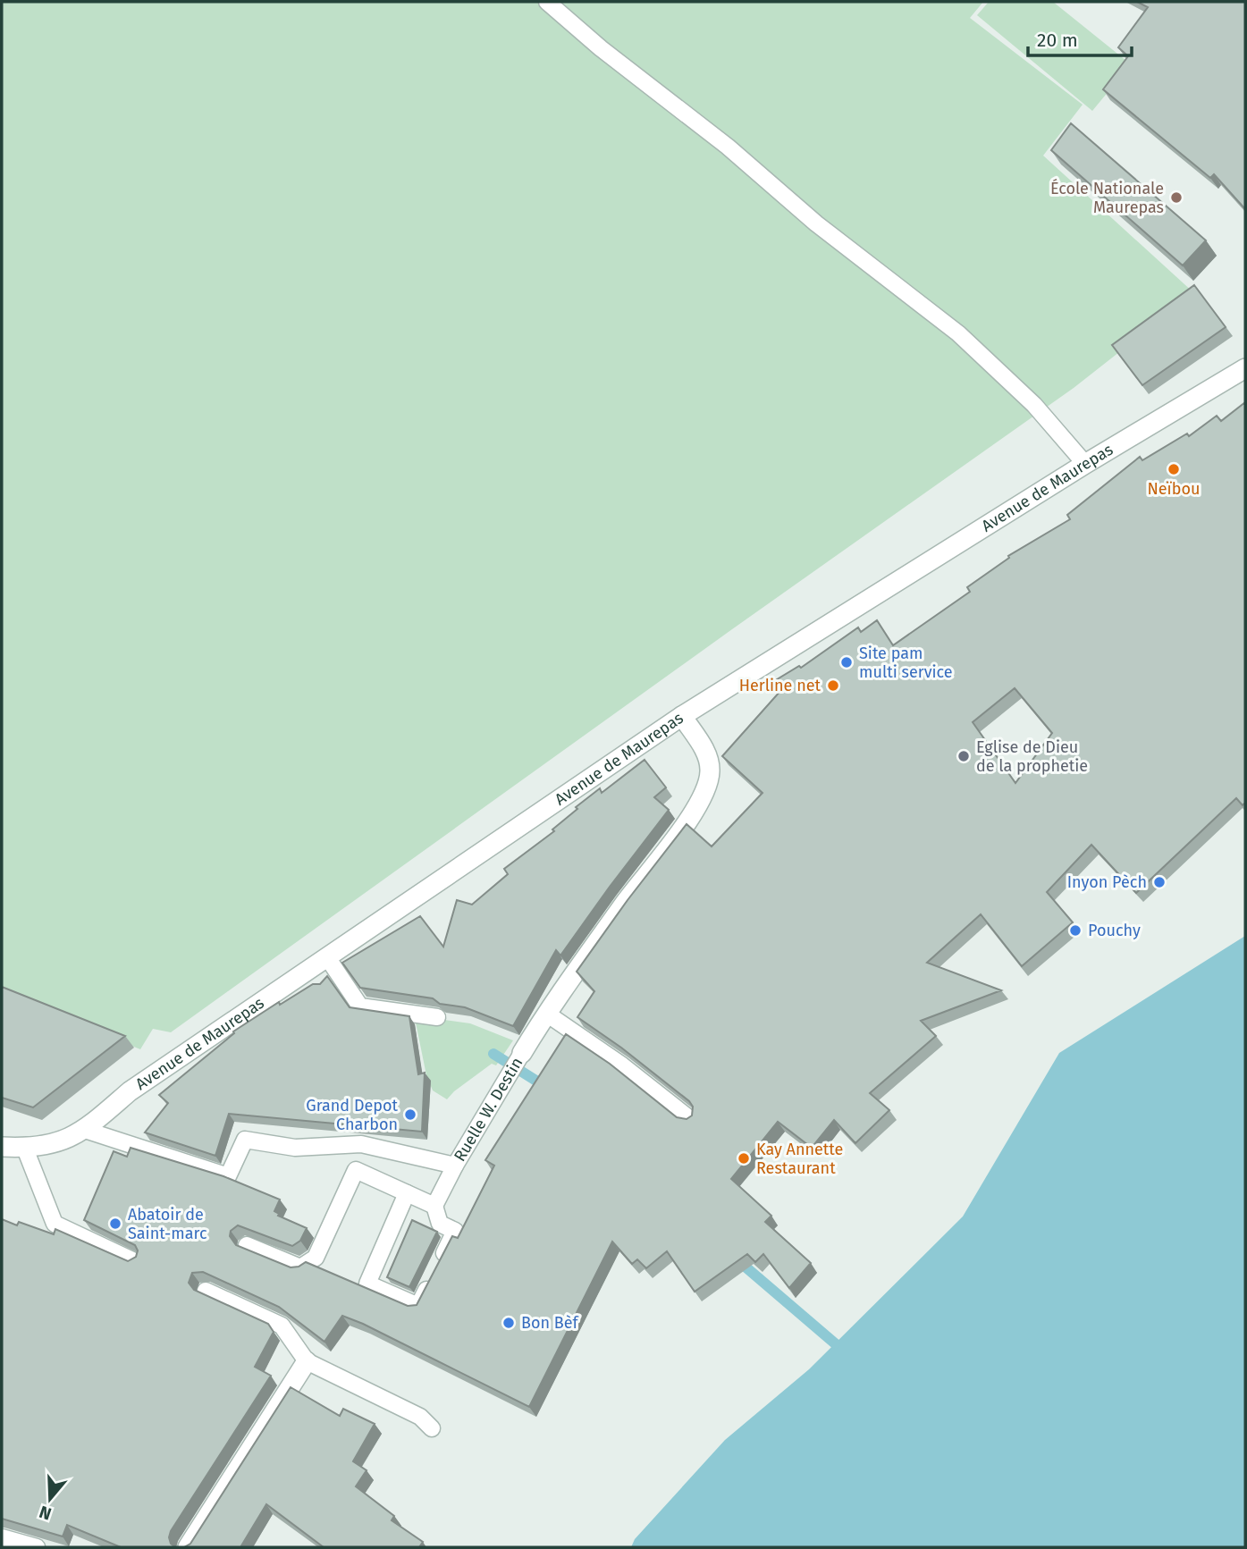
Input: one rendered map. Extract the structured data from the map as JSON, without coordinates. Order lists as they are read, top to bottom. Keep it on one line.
{"streets":{"street":["Avenue de Maurepas","Ruelle W. Destin"]},"crossings":[["Avenue de Maurepas","Ruelle W. Destin"]],"places":["École Nationale Maurepas","Neïbou","Site pam multi service","Herline net","Eglise de Dieu de la prophetie","Inyon Pèch","Pouchy","Grand Depot Charbon","Kay Annette Restaurant","Abatoir de Saint-marc","Bon Bèf"],"scale_bar":"20 m","north":"bottom"}
